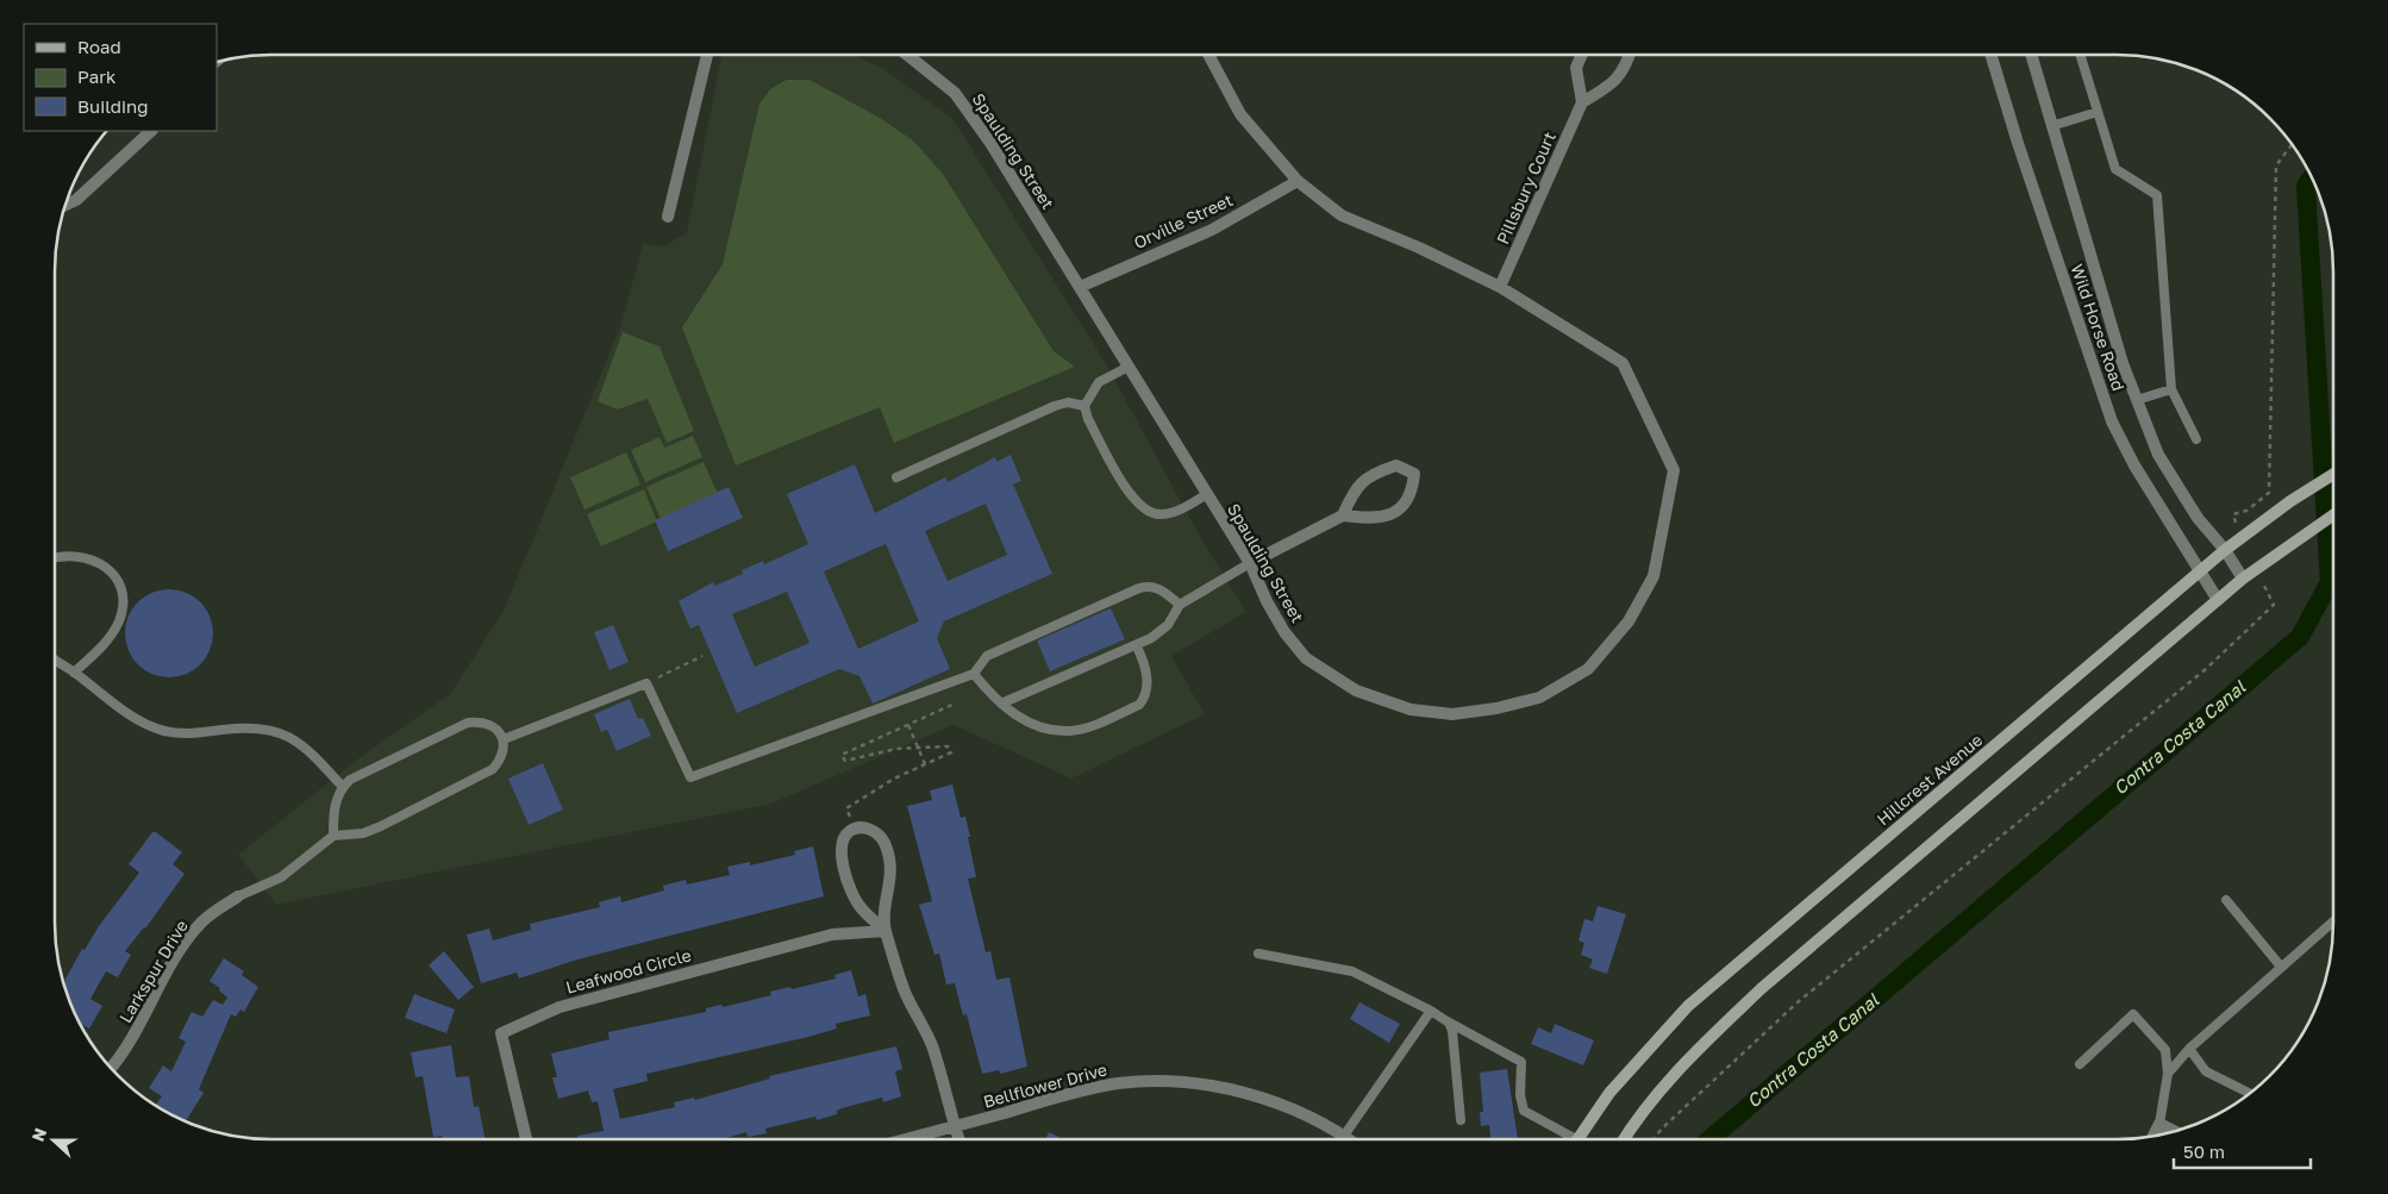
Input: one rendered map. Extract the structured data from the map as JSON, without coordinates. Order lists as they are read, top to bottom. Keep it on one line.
{"streets":{"main road":["Hillcrest Avenue"],"street":["Spaulding Street","Pillsbury Court","Orville Street","Wild Horse Road","Larkspur Drive","Leafwood Circle","Bellflower Drive"]},"crossings":[["Spaulding Street","Pillsbury Court"],["Spaulding Street","Orville Street"],["Wild Horse Road","Hillcrest Avenue"]],"water":["Contra Costa Canal"],"legend":["Road","Park","Building"],"scale_bar":"50 m","north":"left"}
